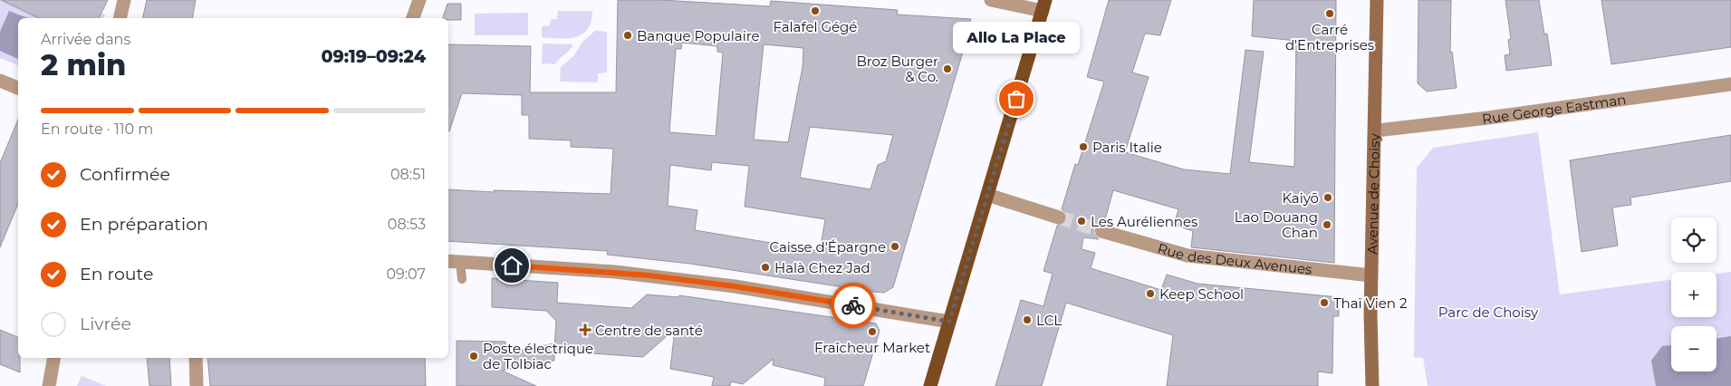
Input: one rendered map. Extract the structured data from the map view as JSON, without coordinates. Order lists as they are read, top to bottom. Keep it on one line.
{"streets":{"main road":["Avenue de Choisy"],"street":["Rue George Eastman","Rue des Deux Avenues"]},"crossings":[["Rue George Eastman","Avenue de Choisy"],["Avenue de Choisy","Rue des Deux Avenues"]],"parks":["Parc de Choisy"],"places":{"other":["Falafel Gégé","Carré d'Entreprises","Banque Populaire","Broz Burger & Co.","Allo La Place","Paris Italie","Kaiyō","Les Auréliennes","Lao Douang Chan","Caisse d'Épargne","Halà Chez Jad","Keep School","Thaï Vien 2","LCL","Fraîcheur Market","Poste électrique de Tolbiac"],"health":["Centre de santé"]},"page":{"heading":["2 min","Arrivée dans","09:19–09:24"],"bubble":"Allo La Place","bar":"En route · 110 m","list":[["Confirmée","08:51"],["En préparation","08:53"],["En route","09:07"],"Livrée"],"map_buttons":["+","−"]}}
